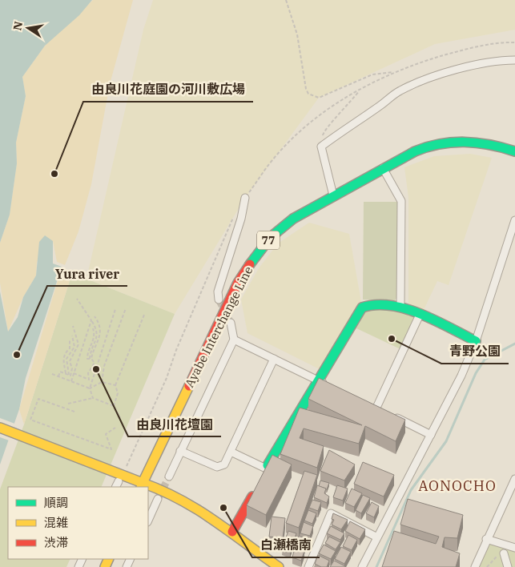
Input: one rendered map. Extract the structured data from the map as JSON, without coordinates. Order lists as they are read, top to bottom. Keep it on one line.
{"streets":{"main road":["77","Ayabe Interchange Line"]},"districts":["AONOCHO"],"places":["由良川花庭園の河川敷広場","青野公園","Yura river","由良川花壇園","白瀬橋南"],"legend":["順調","混雑","渋滞"],"north":"left"}
